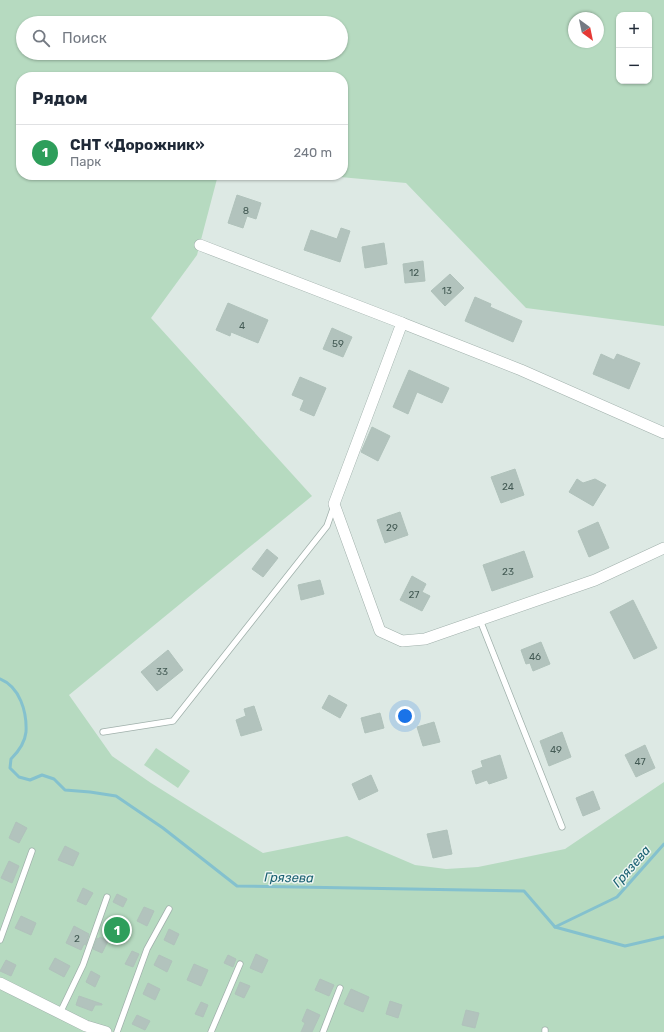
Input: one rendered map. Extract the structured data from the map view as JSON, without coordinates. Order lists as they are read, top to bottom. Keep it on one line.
{"water":["Грязева"],"house_numbers":["8","12","13","4","59","24","29","23","27","46","33","49","47","2"],"north":"bottom right","page":{"map_buttons":["+","−"],"search":"Поиск","heading":"Рядом","list":[{"mark":"1","name":"СНТ «Дорожник»","note":"Парк","value":"240 m"}],"pins":"1"}}
